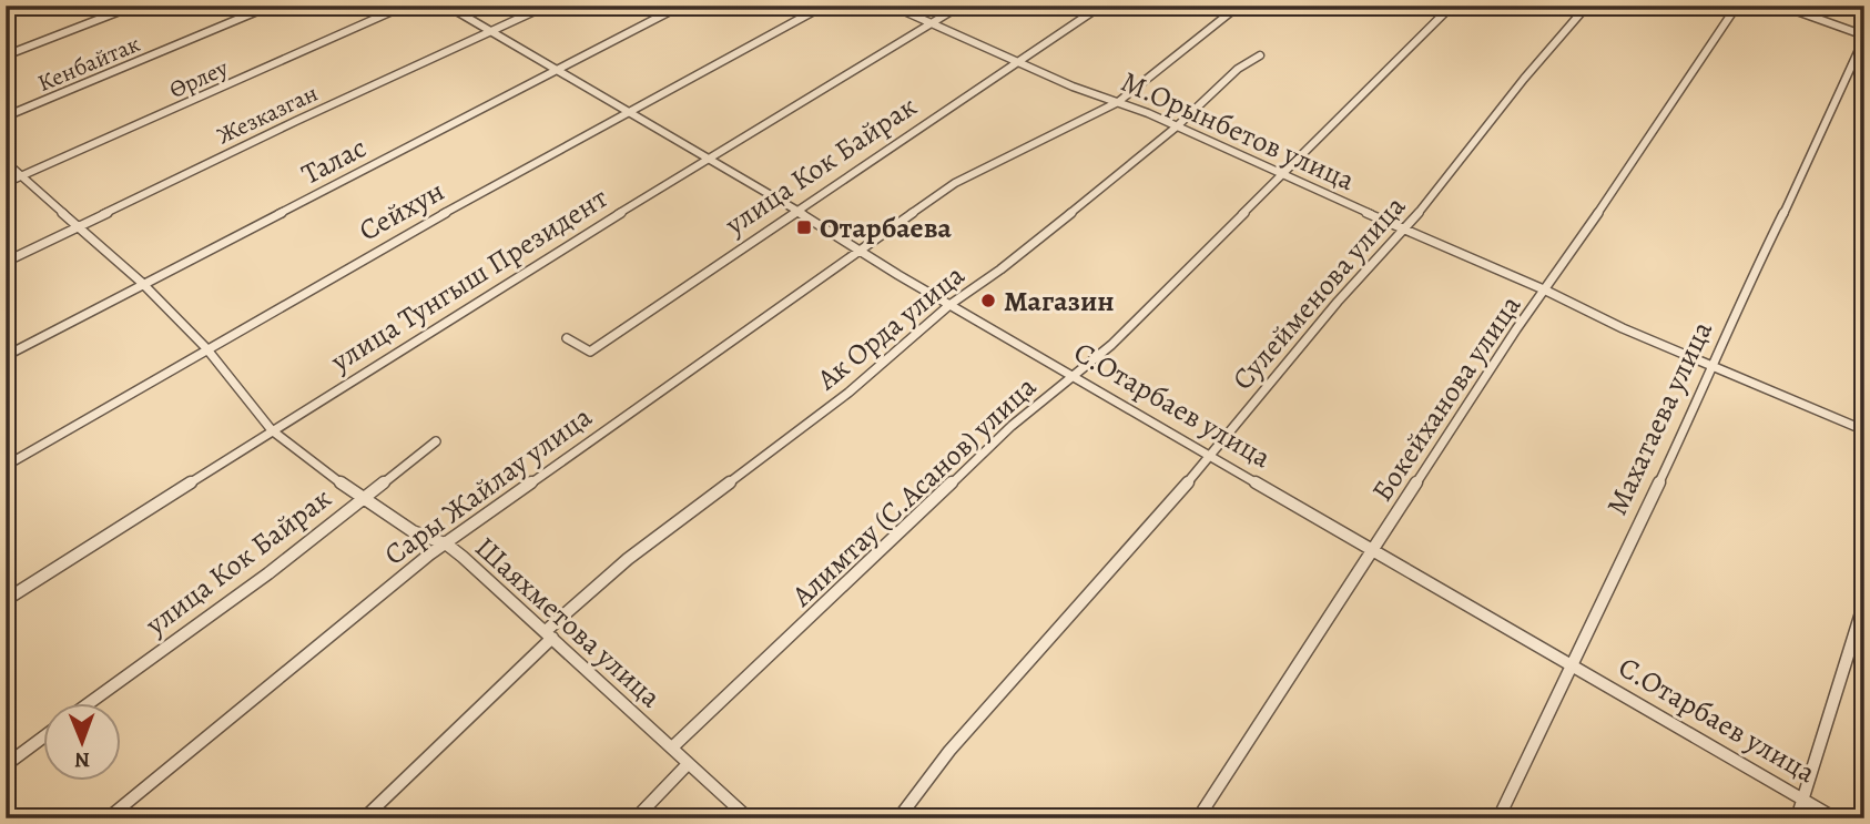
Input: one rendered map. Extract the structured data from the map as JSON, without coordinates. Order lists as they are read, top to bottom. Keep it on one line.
{"streets":{"street":["Кенбайтак","Өрлеу","Жезказган","М.Орынбетов улица","Талас","улица Кок Байрак","Сейхун","улица Тунгыш Президент","Сулейменова улица","Ак Орда улица","Бокейханова улица","С.Отарбаев улица","Махатаева улица","Сары Жайлау улица","Алимтау (С.Асанов) улица","Шаяхметова улица"]},"crossings":[["Өрлеу","Шаяхметова улица"],["Жезказган","С.Отарбаев улица"],["Жезказган","Шаяхметова улица"],["М.Орынбетов улица","улица Кок Байрак"],["М.Орынбетов улица","улица Тунгыш Президент"],["М.Орынбетов улица","Сулейменова улица"],["М.Орынбетов улица","Ак Орда улица"],["М.Орынбетов улица","Бокейханова улица"],["М.Орынбетов улица","Махатаева улица"],["М.Орынбетов улица","Сары Жайлау улица"],["М.Орынбетов улица","Алимтау (С.Асанов) улица"],["Талас","С.Отарбаев улица"],["Талас","Шаяхметова улица"],["улица Кок Байрак","С.Отарбаев улица"],["улица Кок Байрак","Шаяхметова улица"],["Сейхун","С.Отарбаев улица"],["Сейхун","Шаяхметова улица"],["улица Тунгыш Президент","С.Отарбаев улица"],["улица Тунгыш Президент","Шаяхметова улица"],["Сулейменова улица","С.Отарбаев улица"],["Ак Орда улица","С.Отарбаев улица"],["Ак Орда улица","Шаяхметова улица"],["Бокейханова улица","С.Отарбаев улица"],["С.Отарбаев улица","Махатаева улица"],["С.Отарбаев улица","Сары Жайлау улица"],["С.Отарбаев улица","Алимтау (С.Асанов) улица"],["Сары Жайлау улица","Шаяхметова улица"],["Алимтау (С.Асанов) улица","Шаяхметова улица"]],"places":{"transit":["Отарбаева"],"other":["Магазин"]},"north":"bottom"}
